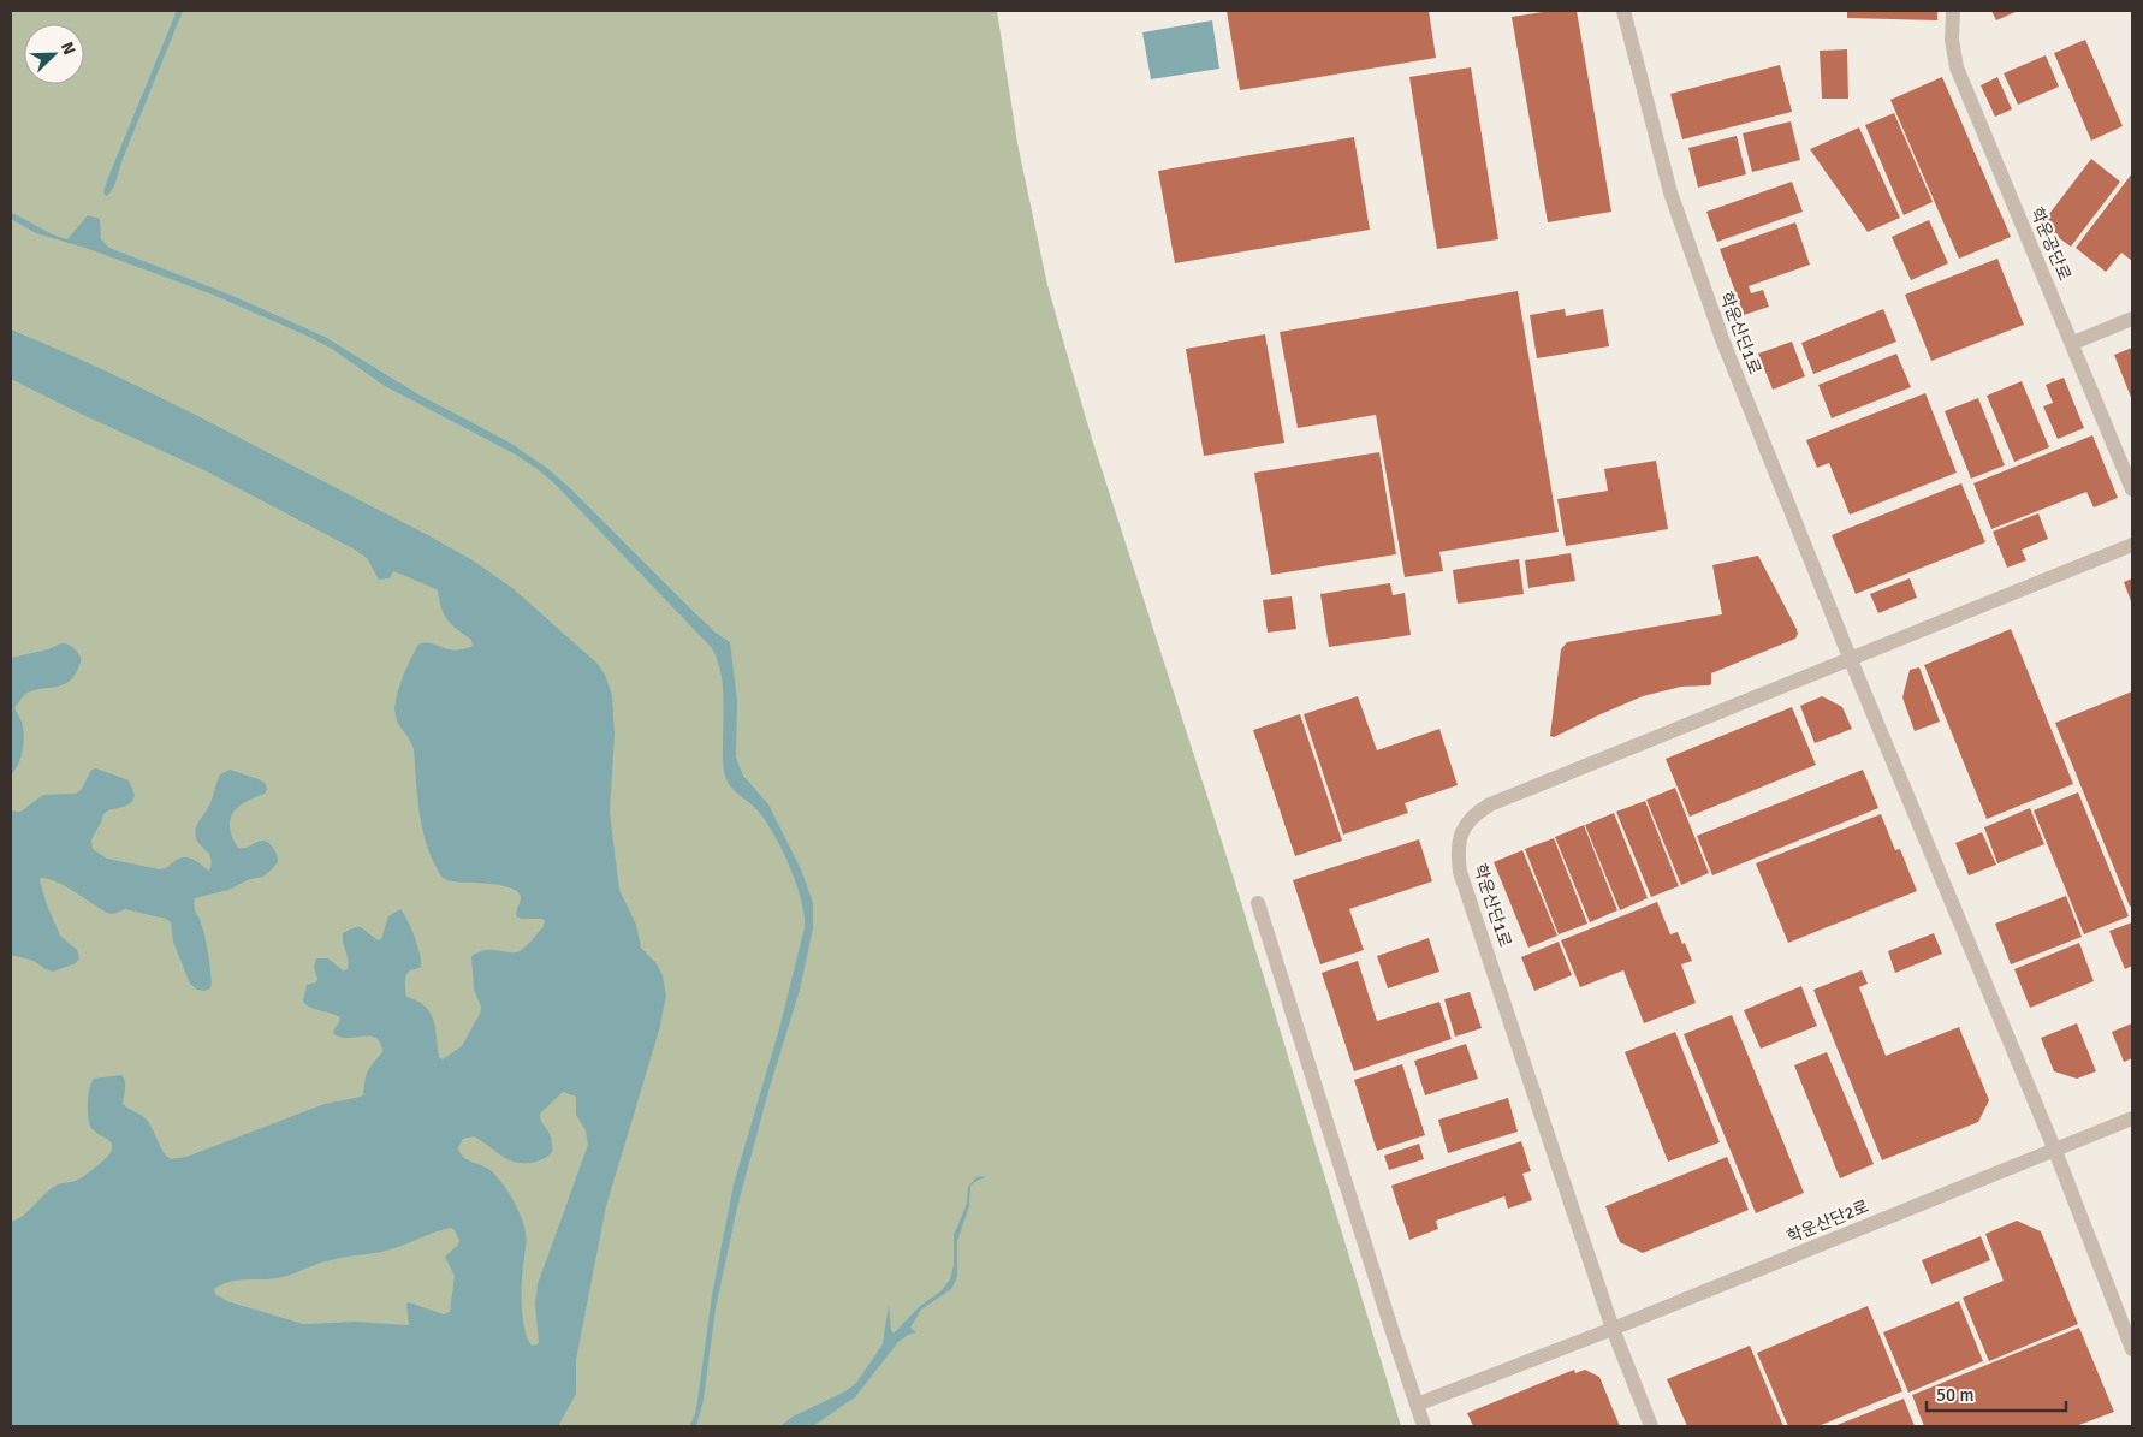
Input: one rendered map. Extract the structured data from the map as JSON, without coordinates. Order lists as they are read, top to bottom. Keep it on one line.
{"streets":{"street":["학운공단로","학운산단1로","학운산단2로"]},"crossings":[["학운산단1로","학운산단2로"]],"scale_bar":"50 m","north":"top right"}
